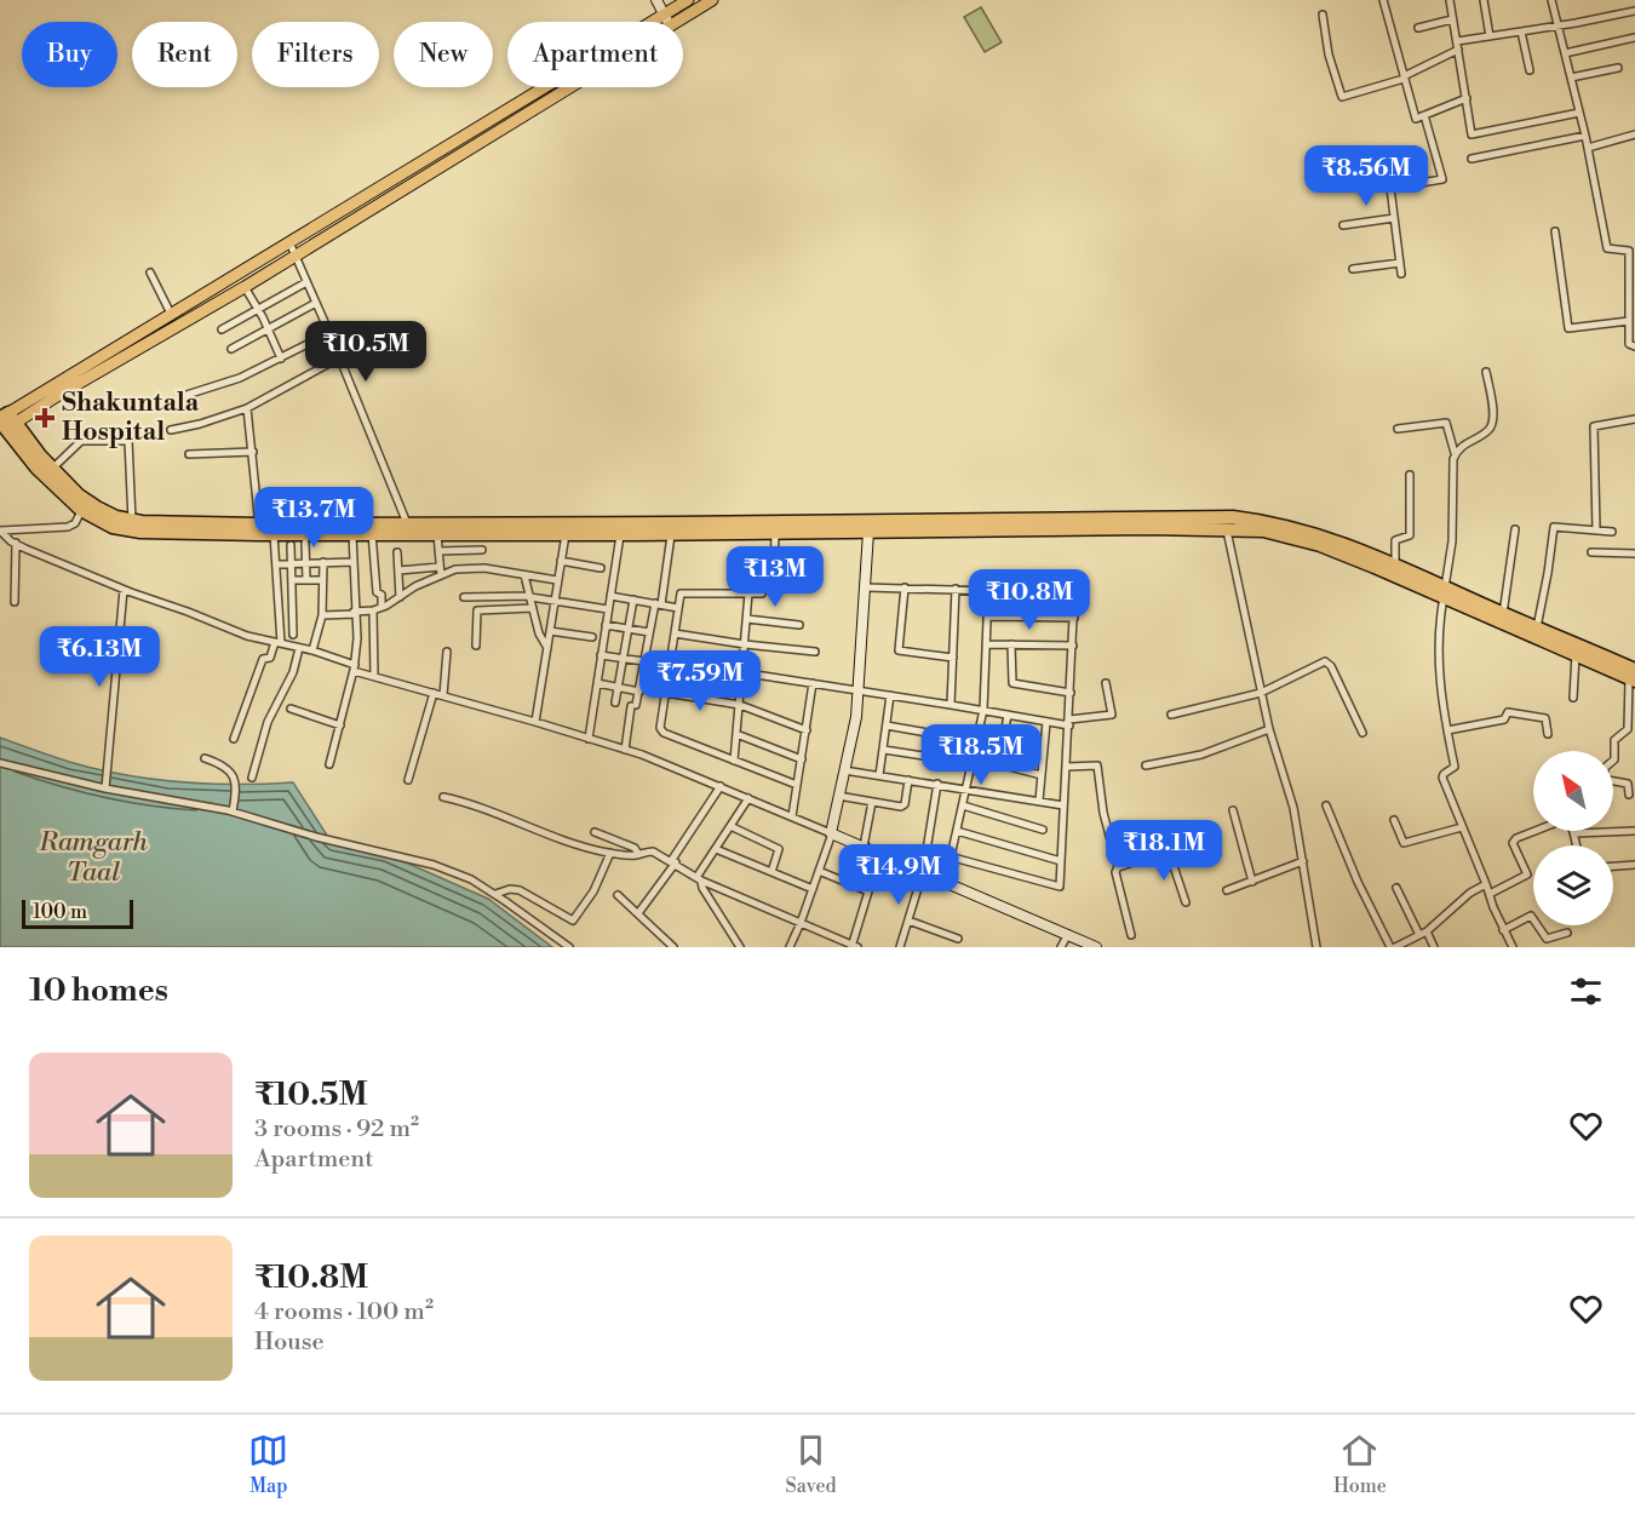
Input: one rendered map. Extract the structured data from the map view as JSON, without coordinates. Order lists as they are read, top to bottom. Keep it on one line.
{"water":["Ramgarh Taal"],"places":{"health":["Shakuntala Hospital"]},"scale_bar":"100 m","north":"top left","page":{"chip":["Buy","Rent","Filters","New","Apartment"],"price":["₹8.56M","₹10.5M","₹13.7M","₹13M","₹10.8M","₹6.13M","₹7.59M","₹18.5M","₹18.1M","₹14.9M"],"scale":"100 m","heading":"10 homes","list":[{"name":"₹10.5M","note":"3 rooms · 92 m² · Apartment"},{"name":"₹10.8M","note":"4 rooms · 100 m² · House"}],"tabs":["Map","Saved","Home"]}}
